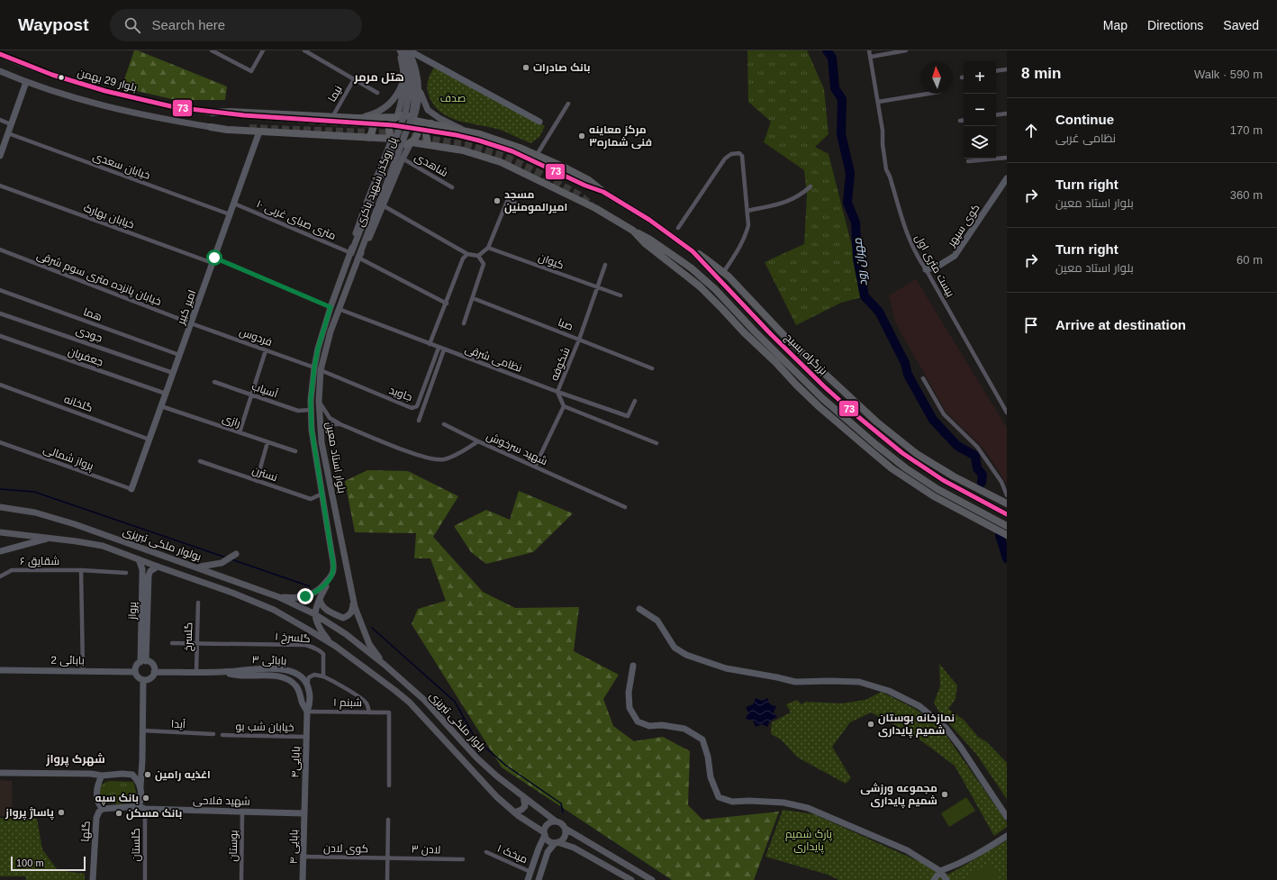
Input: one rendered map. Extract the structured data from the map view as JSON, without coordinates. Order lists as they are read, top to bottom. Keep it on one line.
{"streets":{"highway":["بزرگراه بسیج"],"main road":["بلوار 29 بهمن","پل روگذر شهید باکری","بلوار استاد معین","بولوار ملکی تبریزی","بلوار ملکى تبریزى"],"street":["نیما","شاهدی","خیابان سعدی","خیابان بهارک","۱۰ متری صبای غربی","کوی سپهر","کیوان","بیست متری اول","خیابان پانزده متری سوم شرقی","امیر کبیر","هما","صبا","جودی","فردوس","جعفریان","نظامی شرقی","شکوفه","آسیاب","جاوید","گلخانه","رازی","شهید سرخوش","پرواز شمالی","نسترن","شقایق ۶","پرواز","گلسرخ","گلسرخ ۱","بابائی 2","بابائی ۳","شبنم ۱","آیدا","خیابان شب بو","بابایی۴","شهید فلاحی","گلها","گلستان","بوستان","بابایی ۴","کوی لادن","لادن ۳","میخک ۱"]},"crossings":[["خیابان سعدی","امیر کبیر"],["پل روگذر شهید باکری","۱۰ متری صبای غربی"],["پل روگذر شهید باکری","بلوار استاد معین"],["خیابان بهارک","امیر کبیر"],["خیابان بهارک","بلوار استاد معین"],["۱۰ متری صبای غربی","امیر کبیر"],["۱۰ متری صبای غربی","بلوار استاد معین"],["کوی سپهر","بیست متری اول"],["کیوان","شکوفه"],["خیابان پانزده متری سوم شرقی","امیر کبیر"],["خیابان پانزده متری سوم شرقی","فردوس"],["امیر کبیر","هما"],["امیر کبیر","جودی"],["امیر کبیر","فردوس"],["امیر کبیر","جعفریان"],["امیر کبیر","گلخانه"],["امیر کبیر","رازی"],["امیر کبیر","پرواز شمالی"],["صبا","شکوفه"],["فردوس","جاوید"],["فردوس","بلوار استاد معین"],["نظامی شرقی","شکوفه"],["نظامی شرقی","جاوید"],["نظامی شرقی","بلوار استاد معین"],["آسیاب","بلوار استاد معین"],["جاوید","بلوار استاد معین"],["شهید سرخوش","بلوار استاد معین"],["بلوار استاد معین","نسترن"],["بلوار استاد معین","بلوار ملکى تبریزى"],["بولوار ملکی تبریزی","پرواز"],["بولوار ملکی تبریزی","بلوار ملکى تبریزى"],["پرواز","بابائی 2"],["پرواز","بابائی ۳"],["گلسرخ","گلسرخ ۱"],["گلسرخ","بابائی ۳"],["بابائی 2","بابائی ۳"],["بابائی ۳","شبنم ۱"],["بابائی ۳","بابایی۴"],["شبنم ۱","بابایی۴"],["خیابان شب بو","بابایی۴"],["بابایی۴","شهید فلاحی"],["بابایی۴","بابایی ۴"],["شهید فلاحی","گلها"],["شهید فلاحی","گلستان"],["شهید فلاحی","بوستان"],["شهید فلاحی","بابایی ۴"],["بابایی ۴","کوی لادن"],["کوی لادن","لادن ۳"]],"districts":["هتل مرمر","شهرک پرواز"],"water":["مهران رود"],"parks":["صدف","پارک شمیم پایداری"],"places":["بانک صادرات","مرکز معاینه فنی شماره۳","مسجد امیرالمومنین","نمازخانه بوستان شمیم پایداری","اغذیه رامین","مجموعه ورزشی شمیم پایداری","بانک سپه","پاساژ پرواز","بانک مسکن"],"lines":["transit line 73"],"scale_bar":"100 m","north":"top","page":{"header":"Waypost","search":"Search here","nav":["Map","Directions","Saved"],"heading":["8 min","Walk · 590 m"],"map_buttons":["+","−"],"list":[["Continue","نظامی غربی","170 m"],["Turn right","بلوار استاد معین","360 m"],["Turn right","بلوار استاد معین","60 m"],"Arrive at destination"],"scale":"100 m"}}
